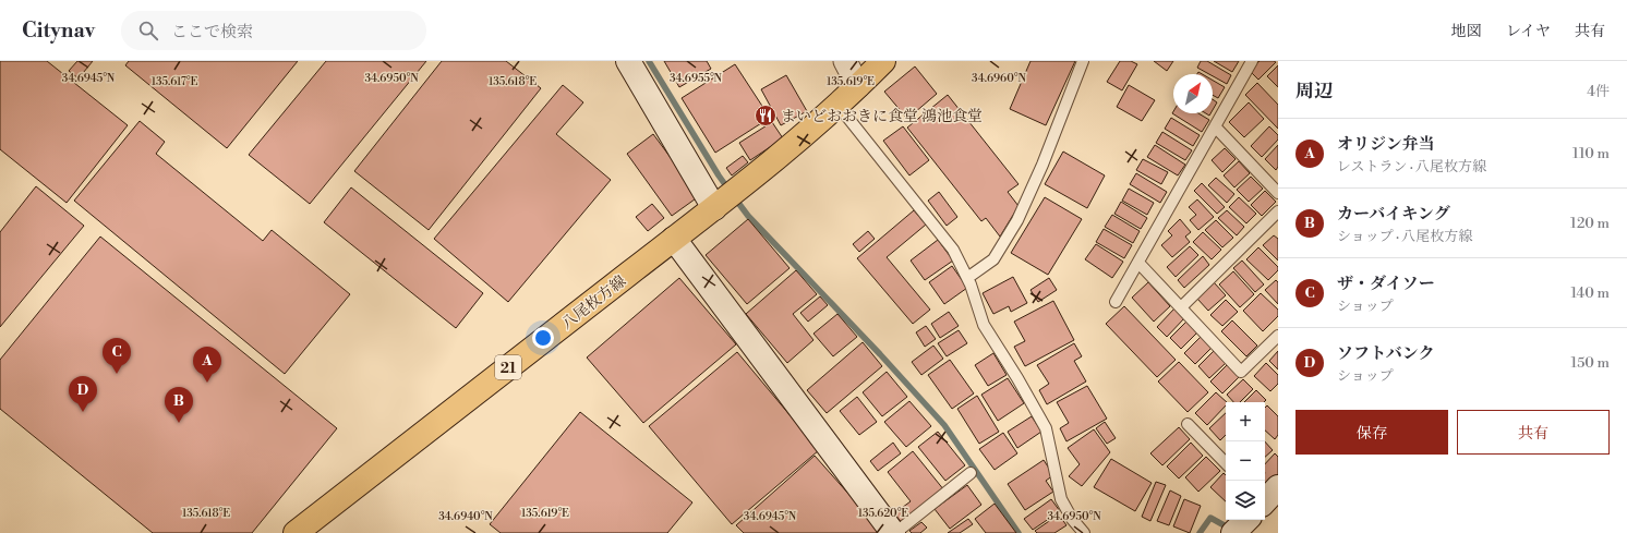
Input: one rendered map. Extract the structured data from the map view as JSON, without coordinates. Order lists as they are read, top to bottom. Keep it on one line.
{"streets":{"main road":["八尾枚方線","21"]},"places":{"restaurant":["まいどおおきに食堂 鴻池食堂"]},"north":"top right","page":{"header":"Citynav","search":"ここで検索","nav":["地図","レイヤ","共有"],"heading":["周辺","4件"],"list":[{"mark":"A","name":"オリジン弁当","note":"レストラン · 八尾枚方線","value":"110 m"},{"mark":"B","name":"カーバイキング","note":"ショップ · 八尾枚方線","value":"120 m"},{"mark":"C","name":"ザ・ダイソー","note":"ショップ","value":"140 m"},{"mark":"D","name":"ソフトバンク","note":"ショップ","value":"150 m"}],"pins":["C","A","D","B"],"buttons":["保存","共有"],"map_buttons":["+","−"]},"coordinates":["34.6945°N","34.6950°N","34.6955°N","34.6960°N","135.617°E","135.618°E","135.619°E","135.620°E","34.6940°N"]}
